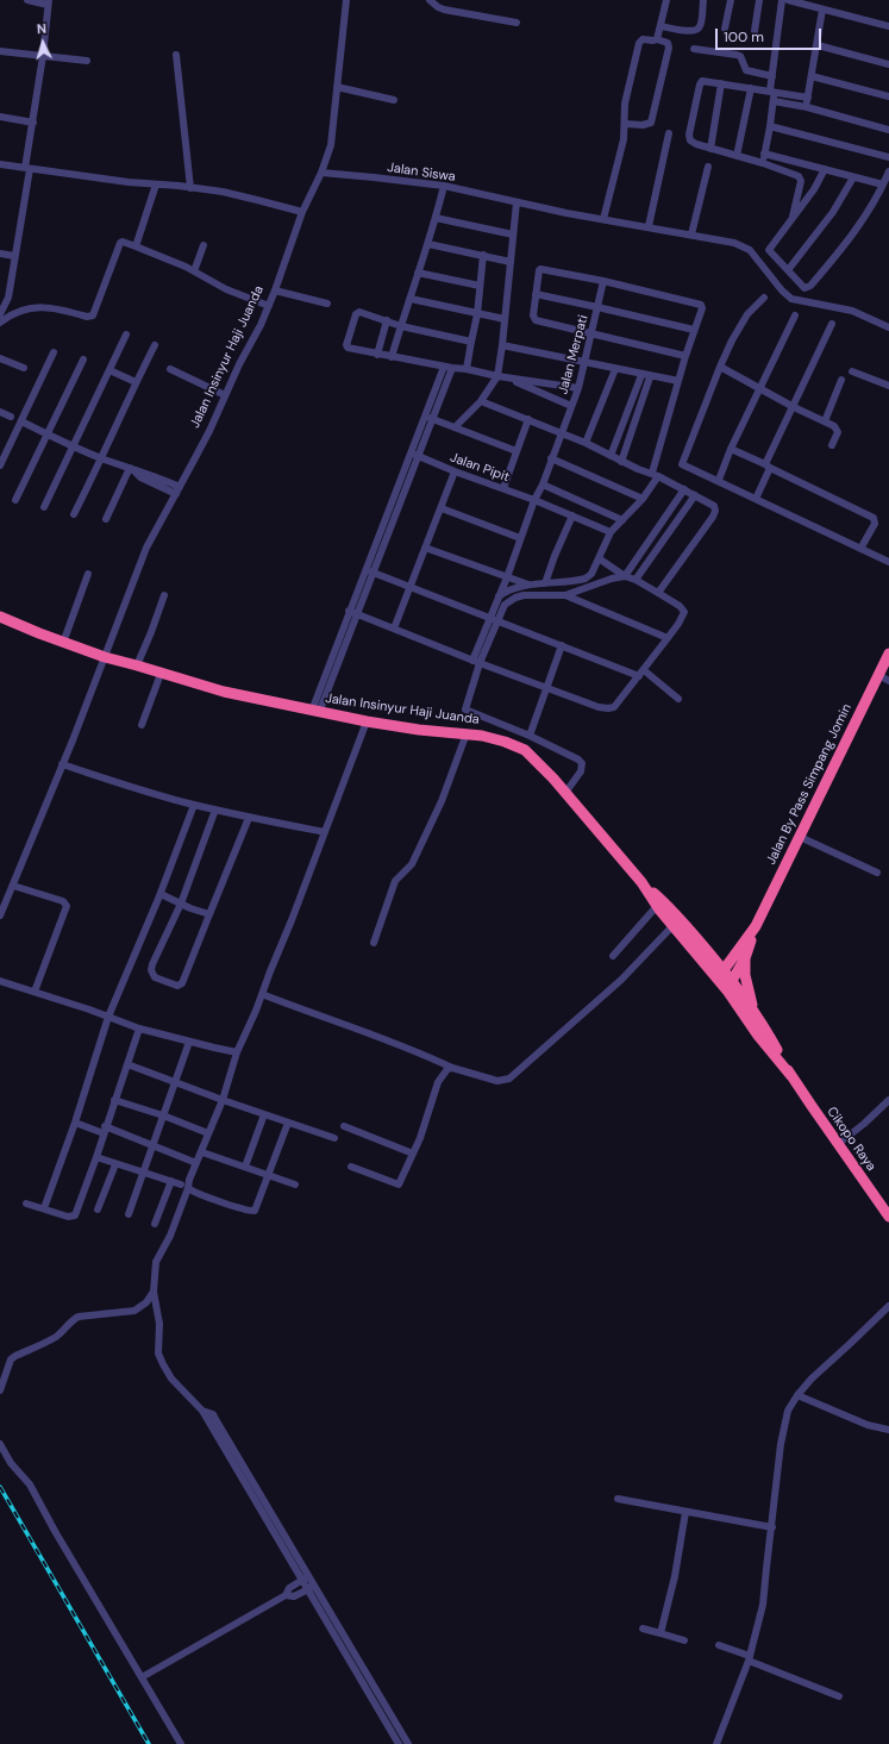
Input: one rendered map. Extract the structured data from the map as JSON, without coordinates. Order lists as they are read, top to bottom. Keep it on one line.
{"streets":{"highway":["Jalan Insinyur Haji Juanda","Jalan By Pass Simpang Jomin","Cikopo Raya"],"street":["Jalan Siswa","Jalan Merpati","Jalan Pipit"]},"crossings":[["Jalan Siswa","Jalan Insinyur Haji Juanda"],["Jalan Merpati","Jalan Pipit"],["Jalan Insinyur Haji Juanda","Jalan By Pass Simpang Jomin"],["Jalan By Pass Simpang Jomin","Cikopo Raya"]],"scale_bar":"100 m","north":"top"}
